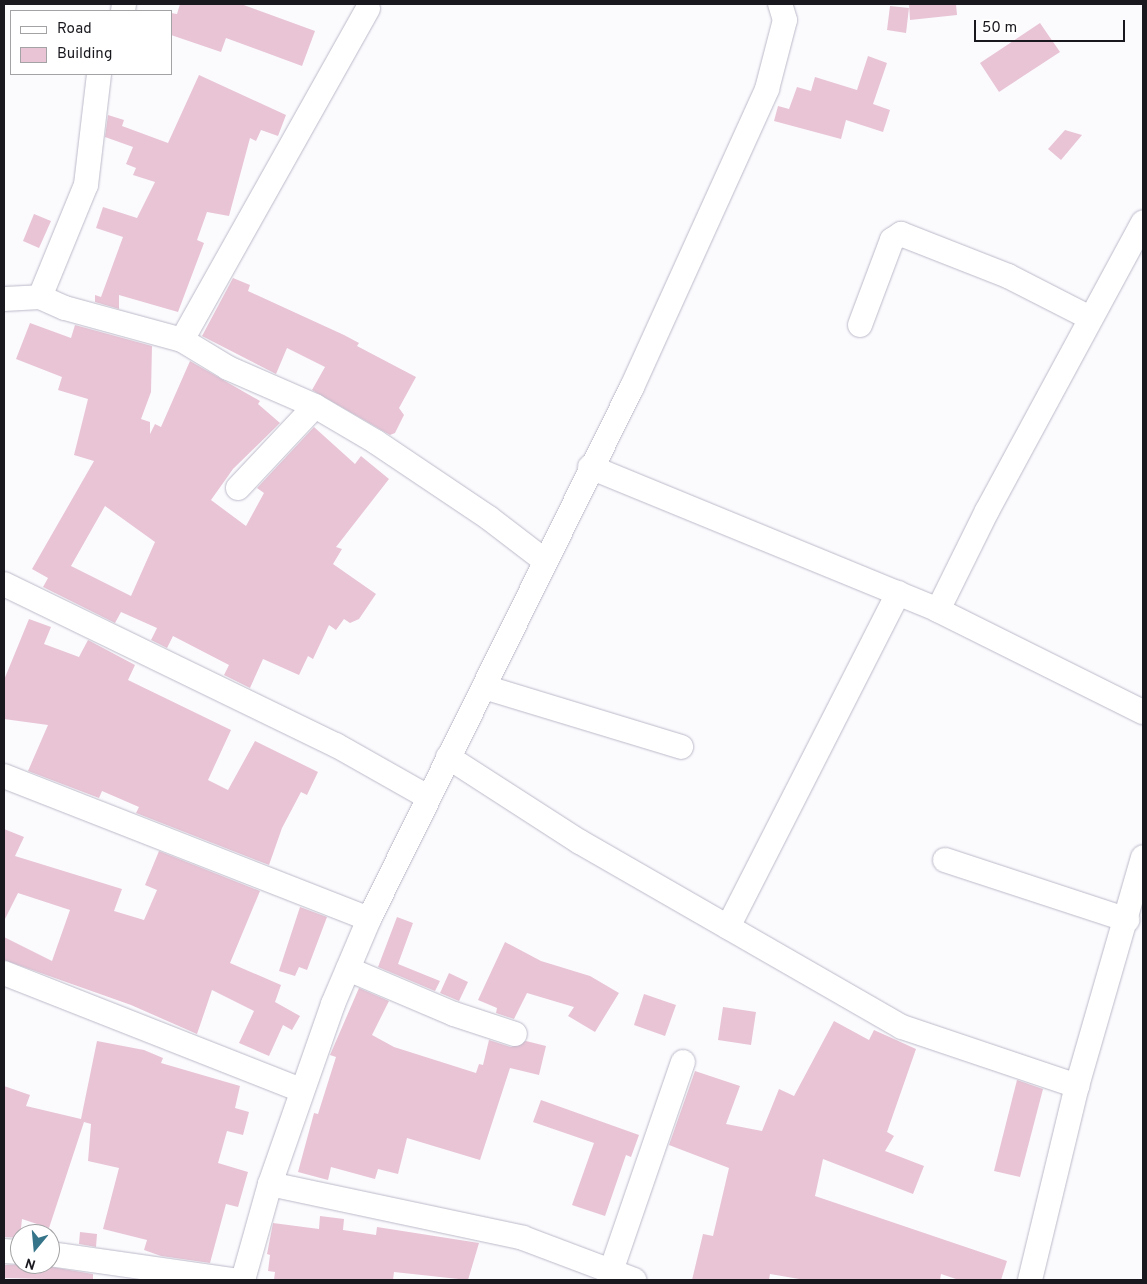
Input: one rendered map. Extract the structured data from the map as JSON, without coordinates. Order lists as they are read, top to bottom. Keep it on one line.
{"legend":["Road","Building"],"scale_bar":"50 m","north":"bottom"}
